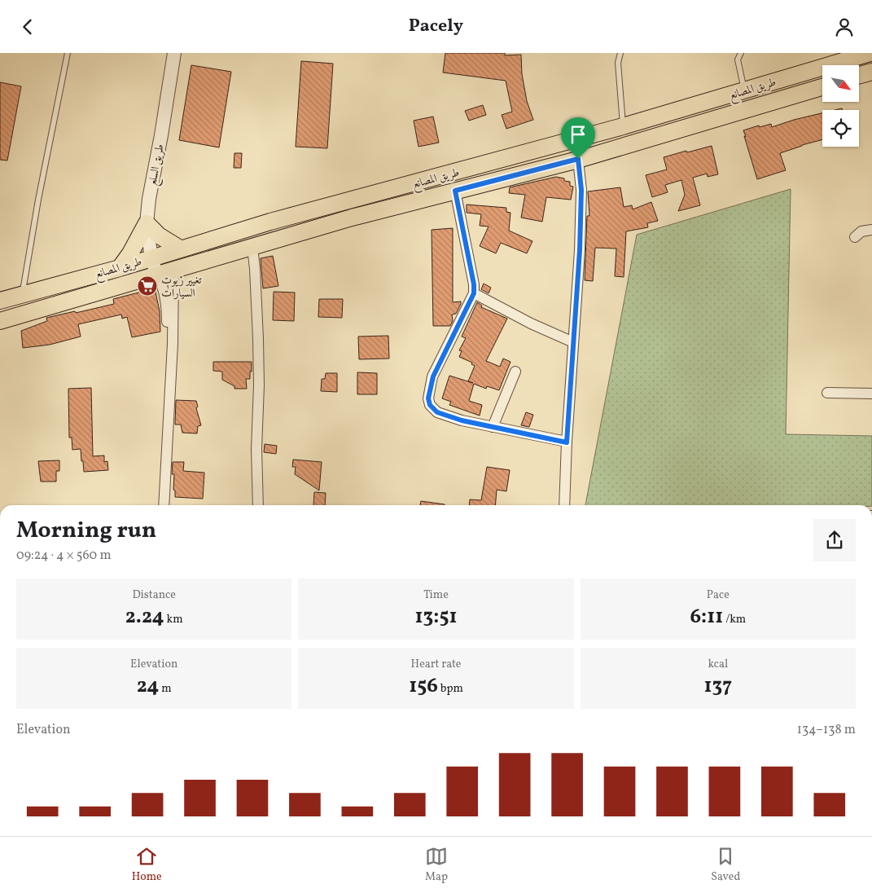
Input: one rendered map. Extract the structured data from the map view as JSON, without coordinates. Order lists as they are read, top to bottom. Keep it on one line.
{"streets":{"main road":["طريق المصانع"],"street":["طريق السلع"]},"crossings":[["طريق المصانع","طريق السلع"]],"places":{"supermarket":["تغيير زيوت السيارات"]},"north":"bottom right","page":{"header":"Pacely","heading":["Morning run","09:24 · 4 × 560 m"],"stats":[["Distance","2.24 km"],["Time","13:51"],["Pace","6:11 /km"],["Elevation","24 m"],["Heart rate","156 bpm"],["kcal","137"]],"chart":["Elevation","134–138 m"],"tabs":["Home","Map","Saved"]}}
